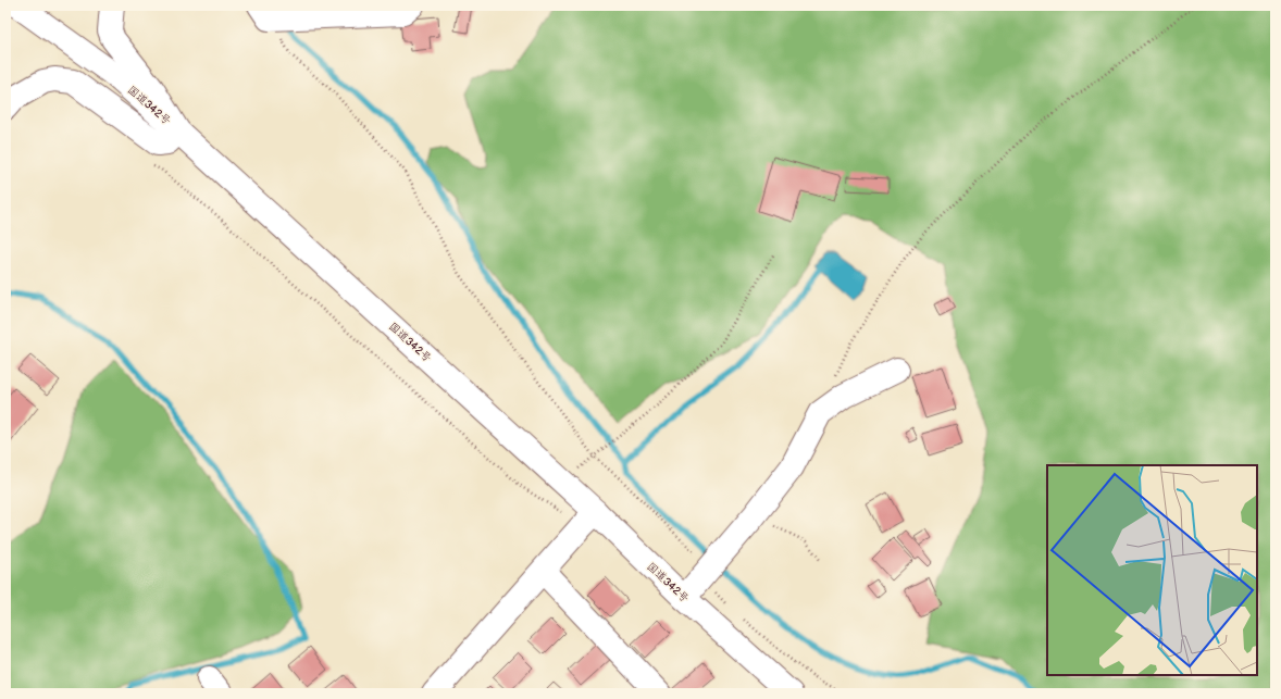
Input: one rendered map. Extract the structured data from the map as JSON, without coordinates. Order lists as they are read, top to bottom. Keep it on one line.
{"streets":{"main road":["国道342号"]}}
